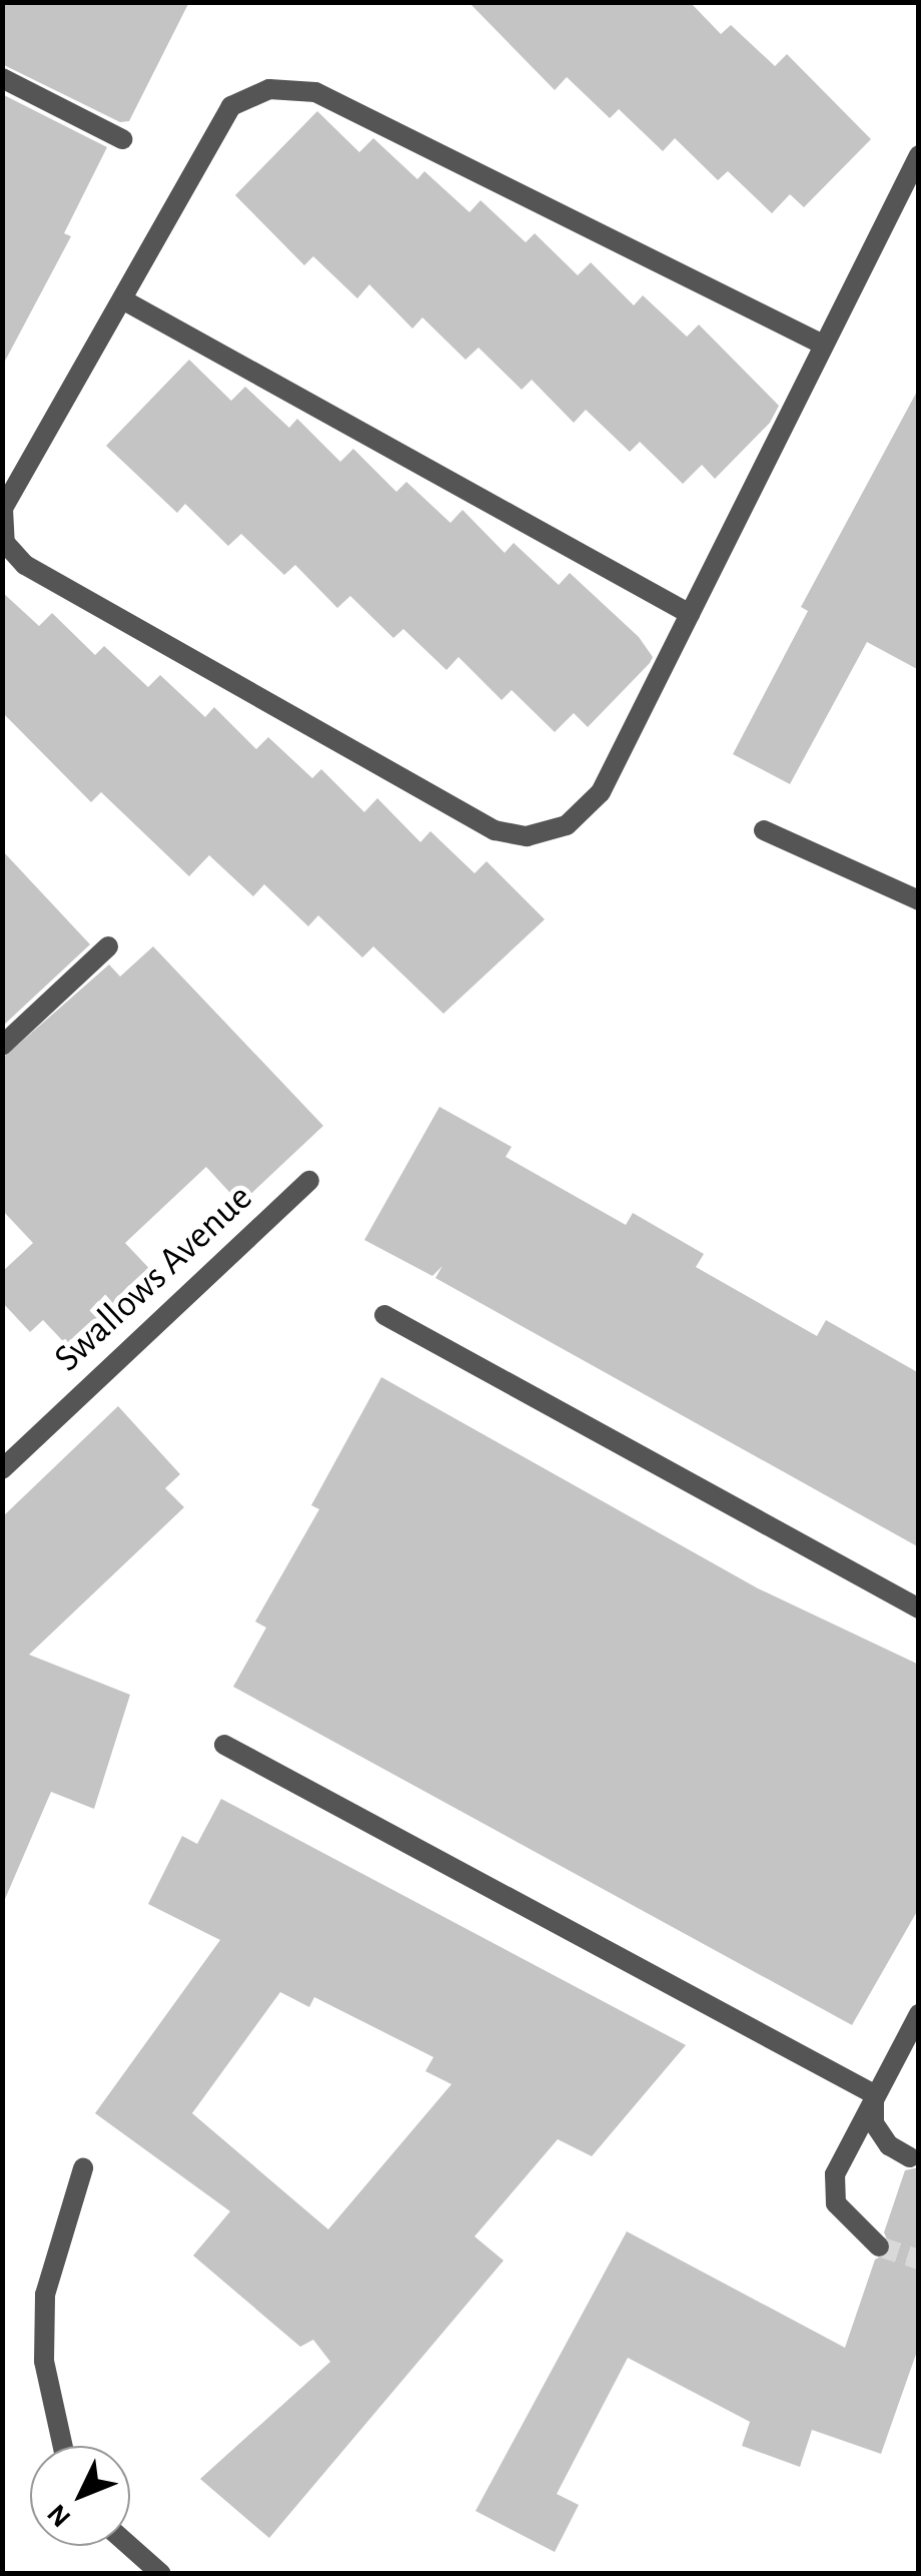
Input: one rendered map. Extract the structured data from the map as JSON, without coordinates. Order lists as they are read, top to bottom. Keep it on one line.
{"streets":{"street":["Swallows Avenue"]},"north":"bottom left"}
